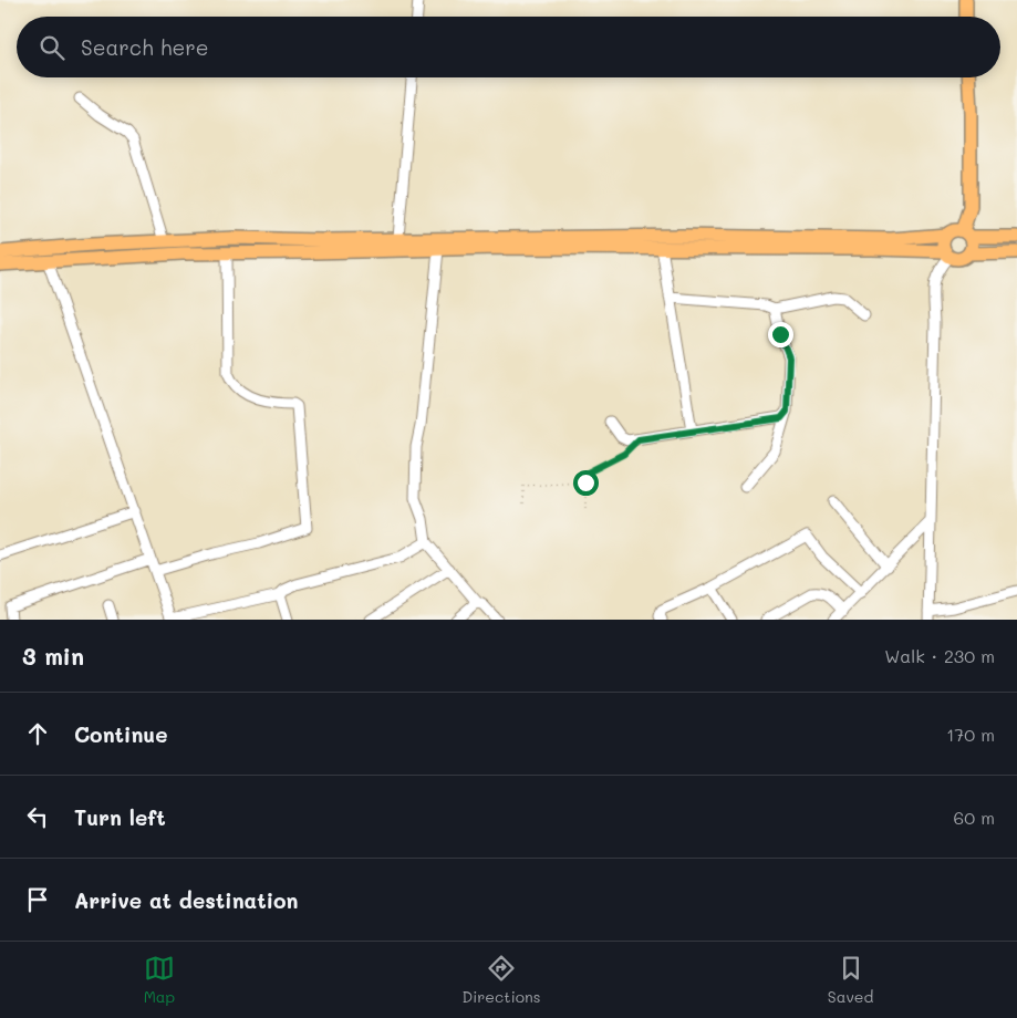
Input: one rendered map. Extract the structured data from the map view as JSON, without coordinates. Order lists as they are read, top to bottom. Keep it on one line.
{"page":{"search":"Search here","heading":["3 min","Walk · 230 m"],"list":[["Continue","170 m"],["Turn left","60 m"],"Arrive at destination"],"nav":["Map","Directions","Saved"]}}
